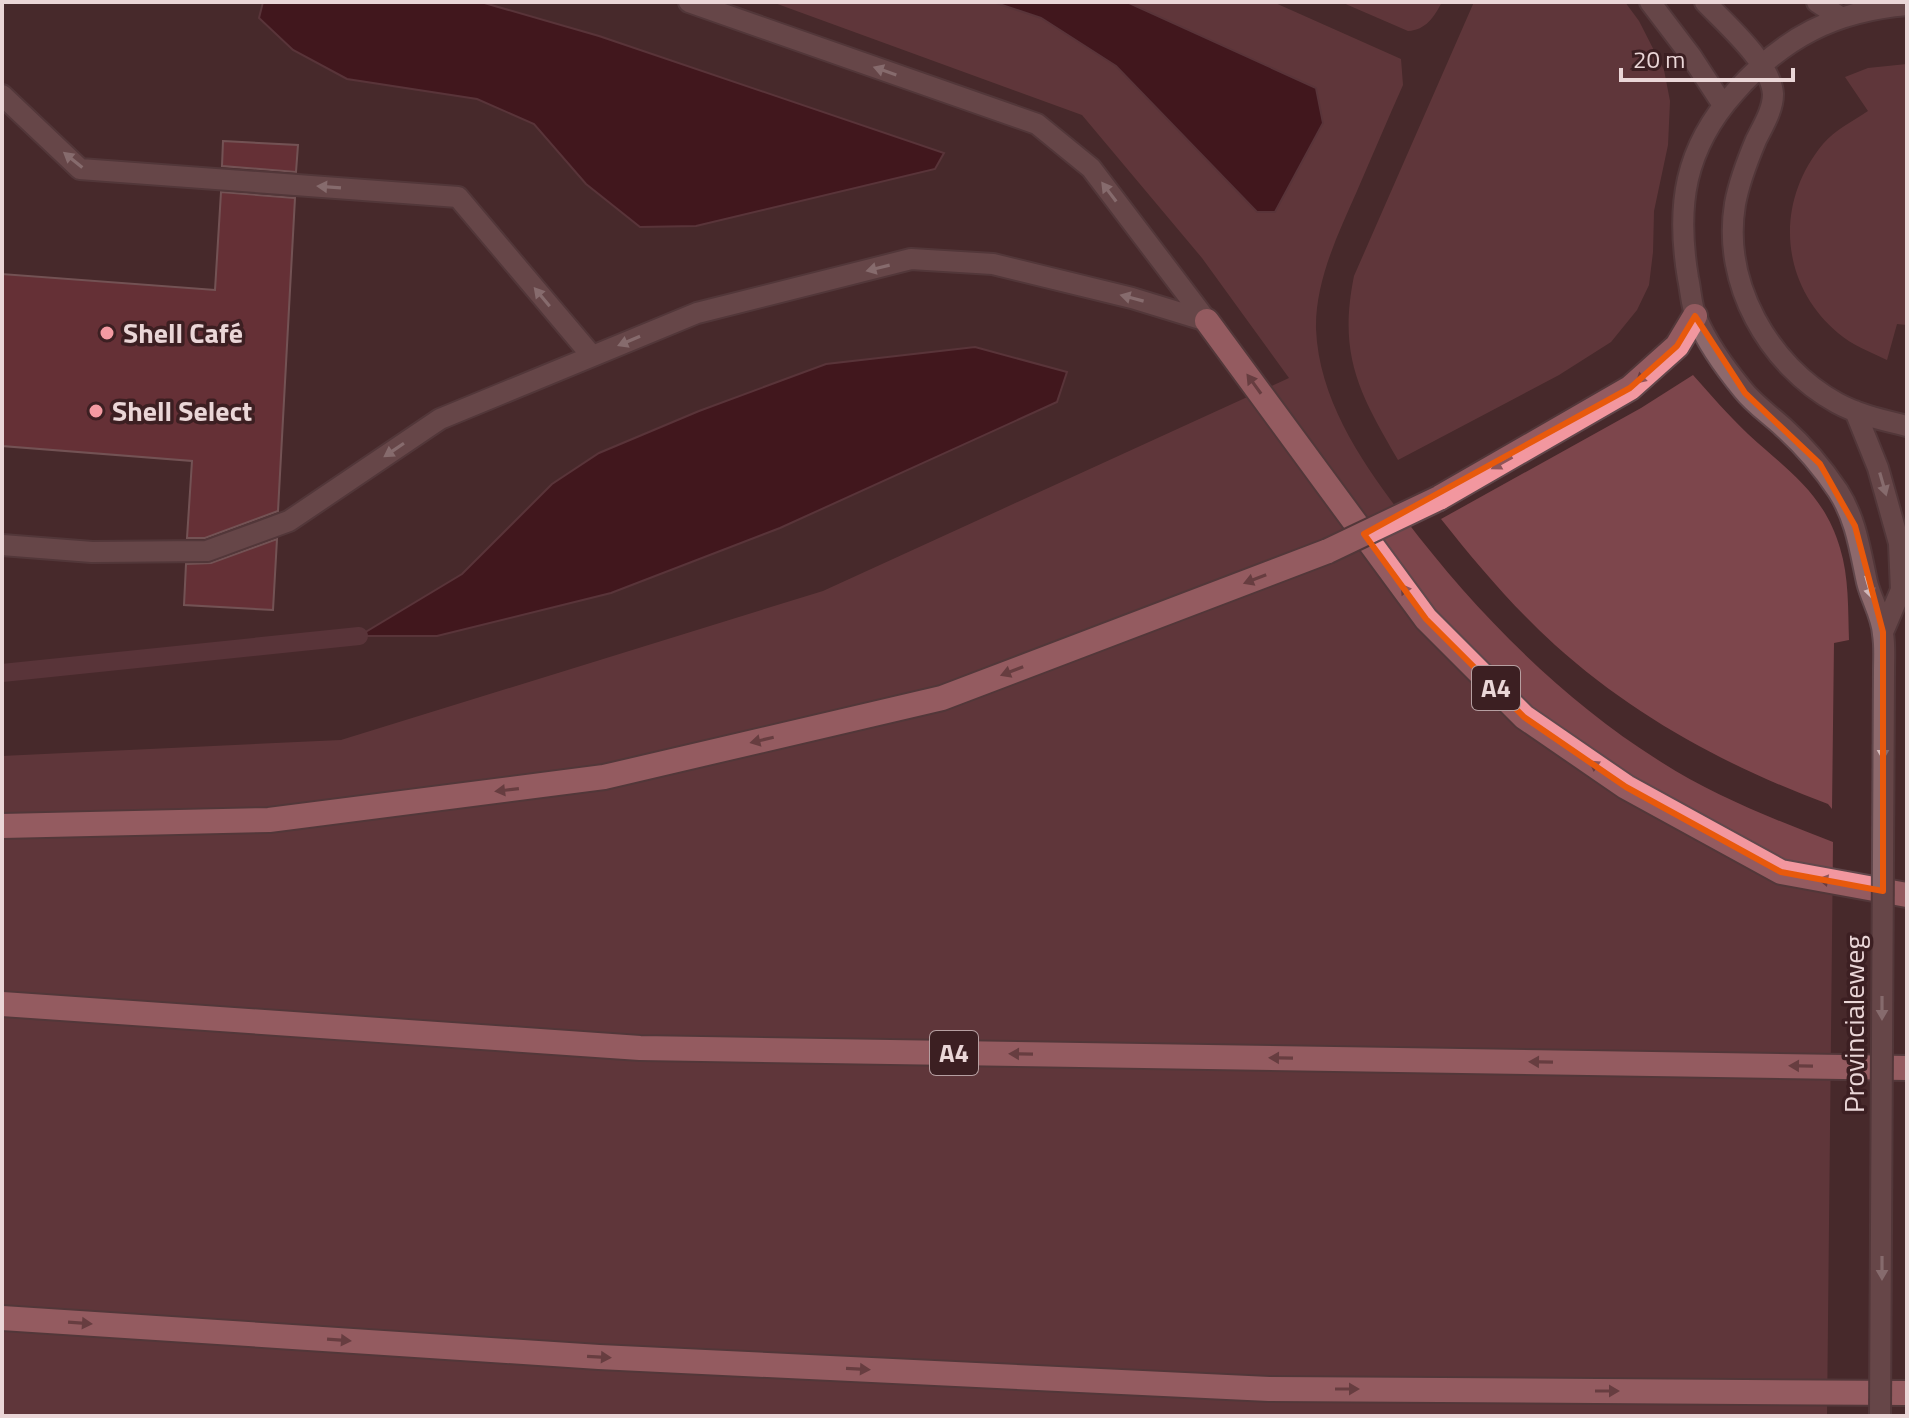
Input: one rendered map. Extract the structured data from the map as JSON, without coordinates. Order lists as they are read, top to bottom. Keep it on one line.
{"streets":{"highway":["A4"],"main road":["Provincialeweg"]},"one_way":["Provincialeweg"],"places":["Shell Café","Shell Select"],"scale_bar":"20 m"}
